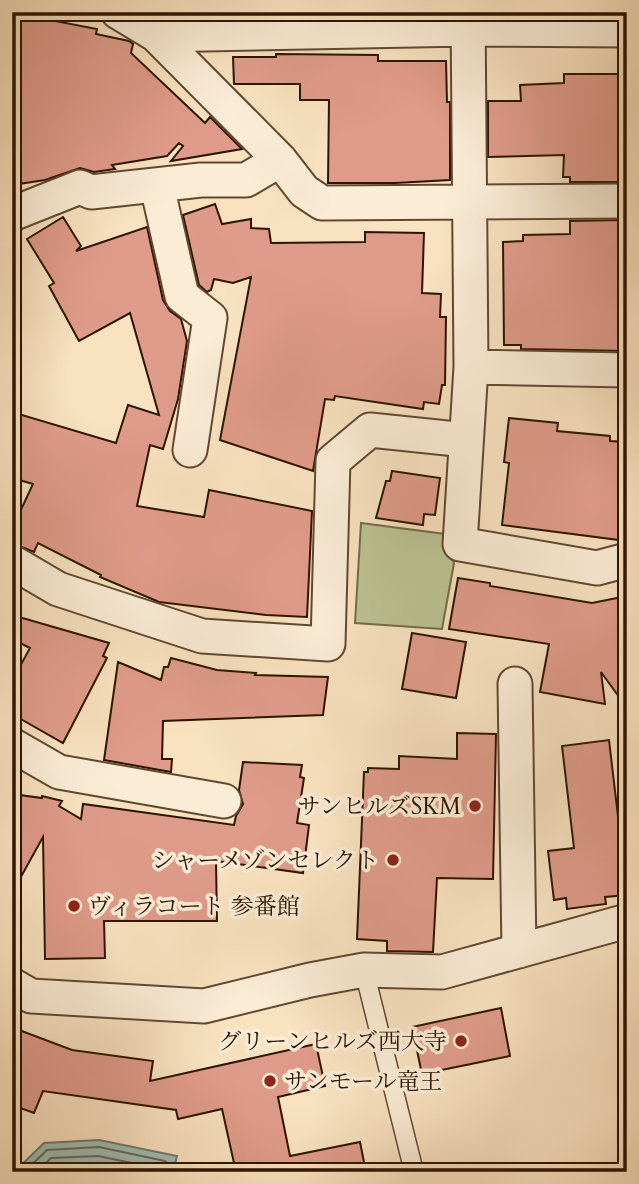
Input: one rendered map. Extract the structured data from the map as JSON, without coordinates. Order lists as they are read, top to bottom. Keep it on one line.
{"places":["サンヒルズSKM","シャーメゾンセレクト","ヴィラコート 参番館","グリーンヒルズ西大寺","サンモール竜王"]}
